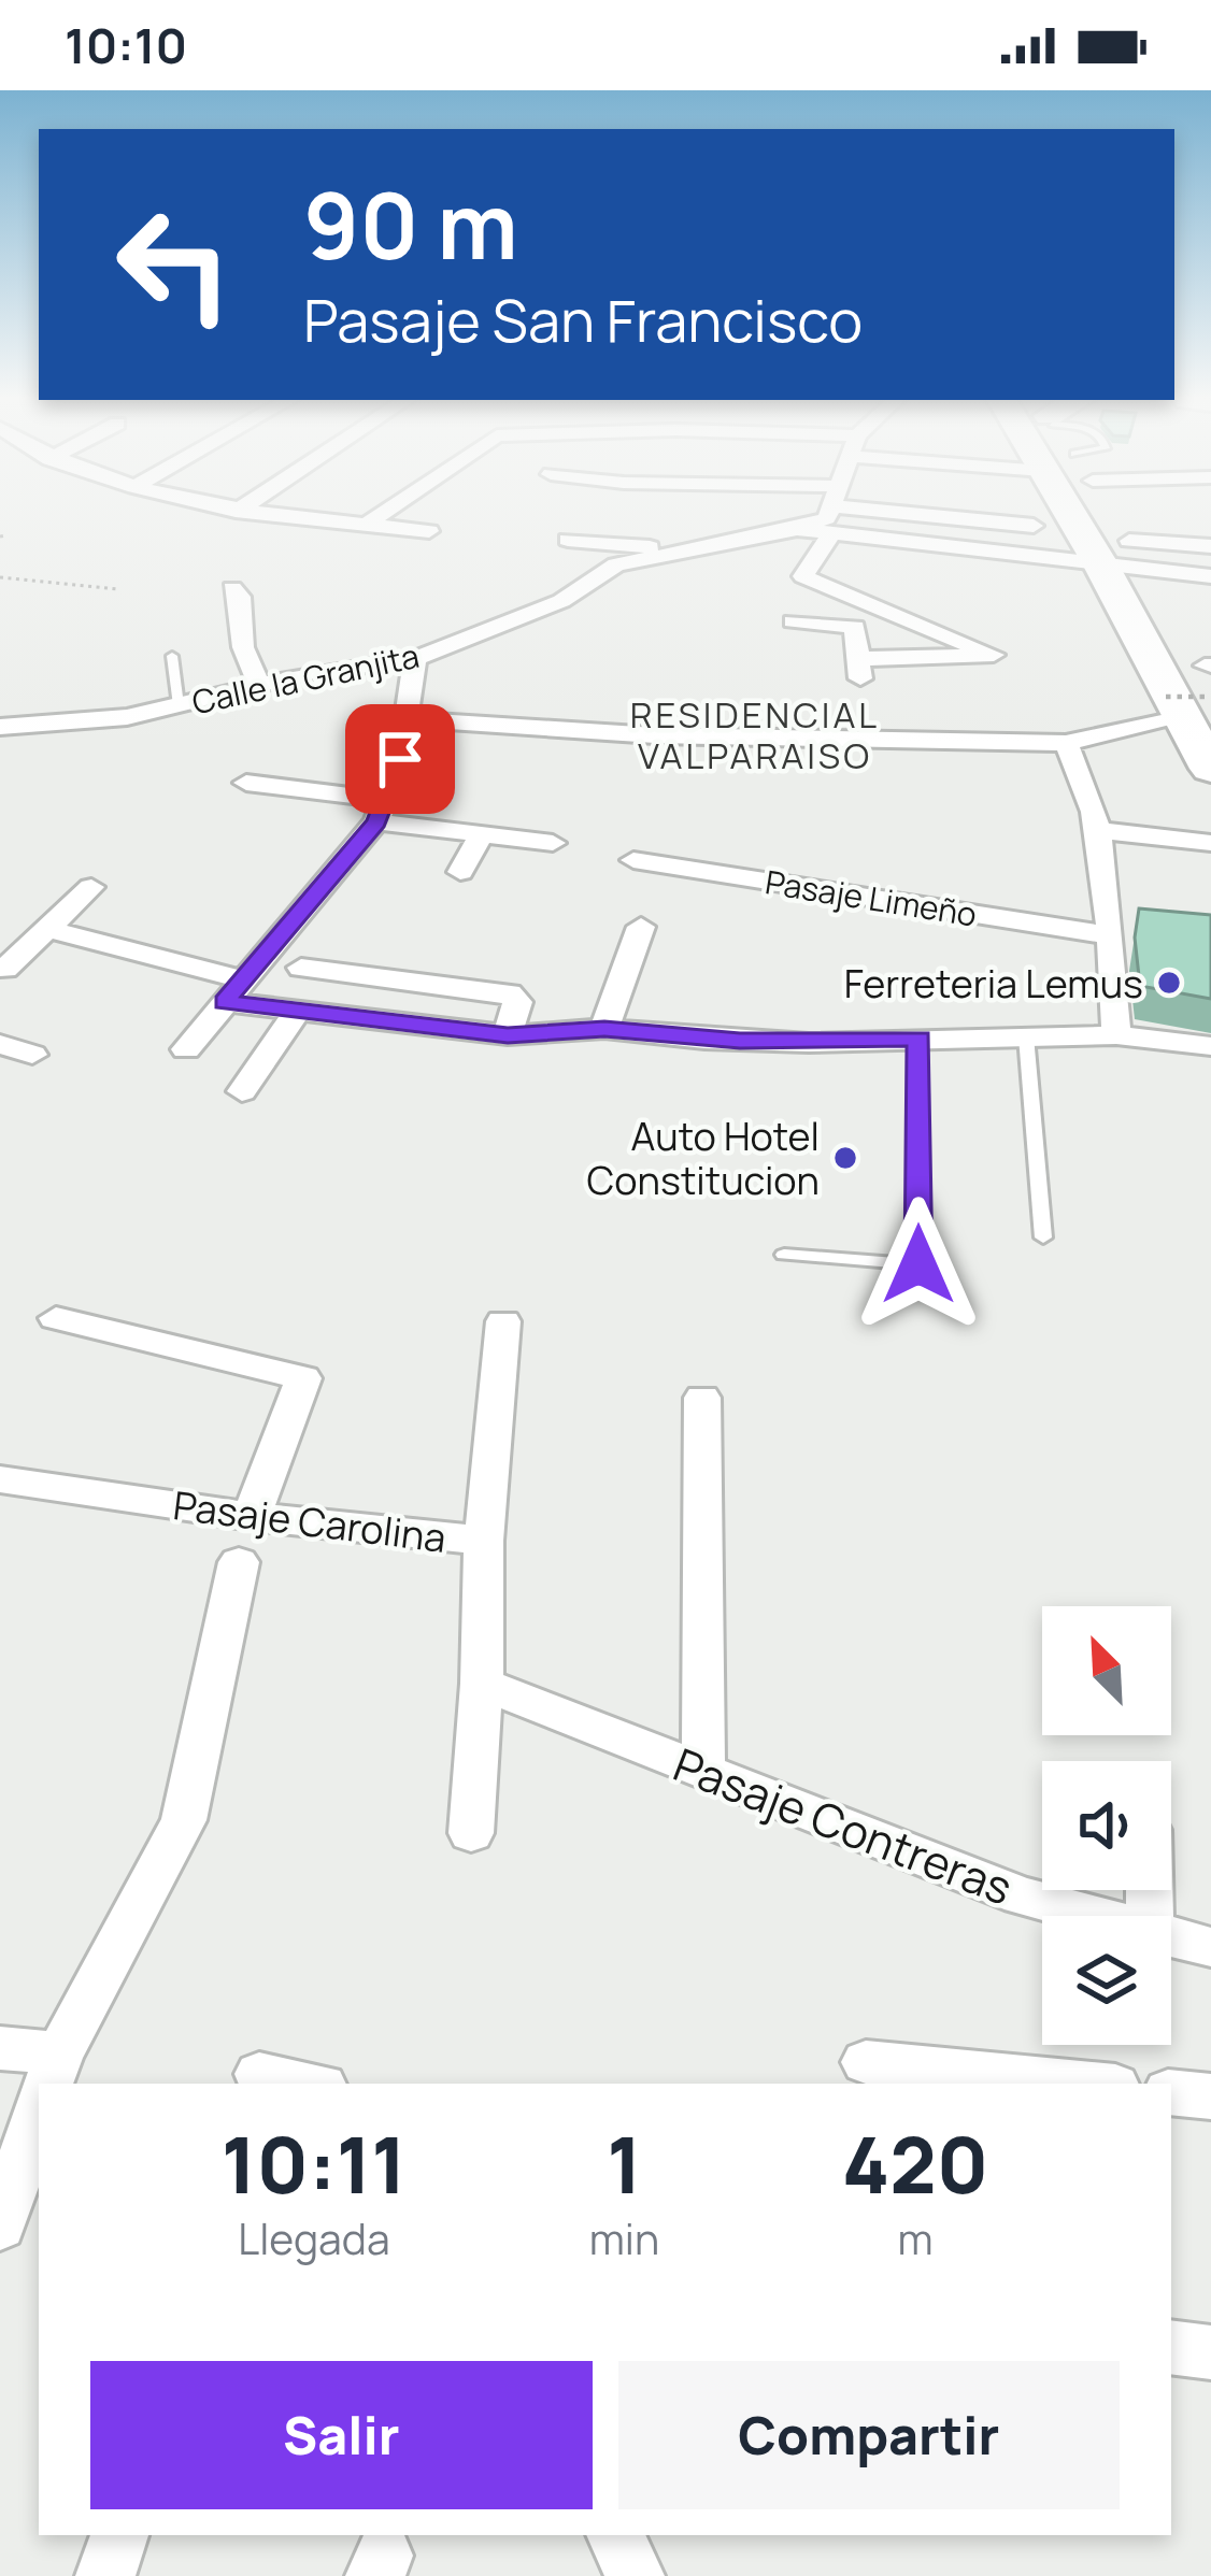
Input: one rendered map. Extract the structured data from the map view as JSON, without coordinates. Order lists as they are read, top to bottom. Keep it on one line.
{"streets":{"street":["Calle la Granjita","Pasaje Limeño","Pasaje Carolina","Pasaje Contreras"]},"crossings":[["Pasaje Carolina","Pasaje Contreras"]],"districts":["RESIDENCIAL VALPARAISO"],"places":["Ferreteria Lemus","Auto Hotel Constitucion"],"north":"top left","page":{"status":"10:10","turn":["90 m","Pasaje San Francisco"],"eta":["10:11","Llegada","1","min","420","m"],"buttons":["Salir","Compartir"]}}
